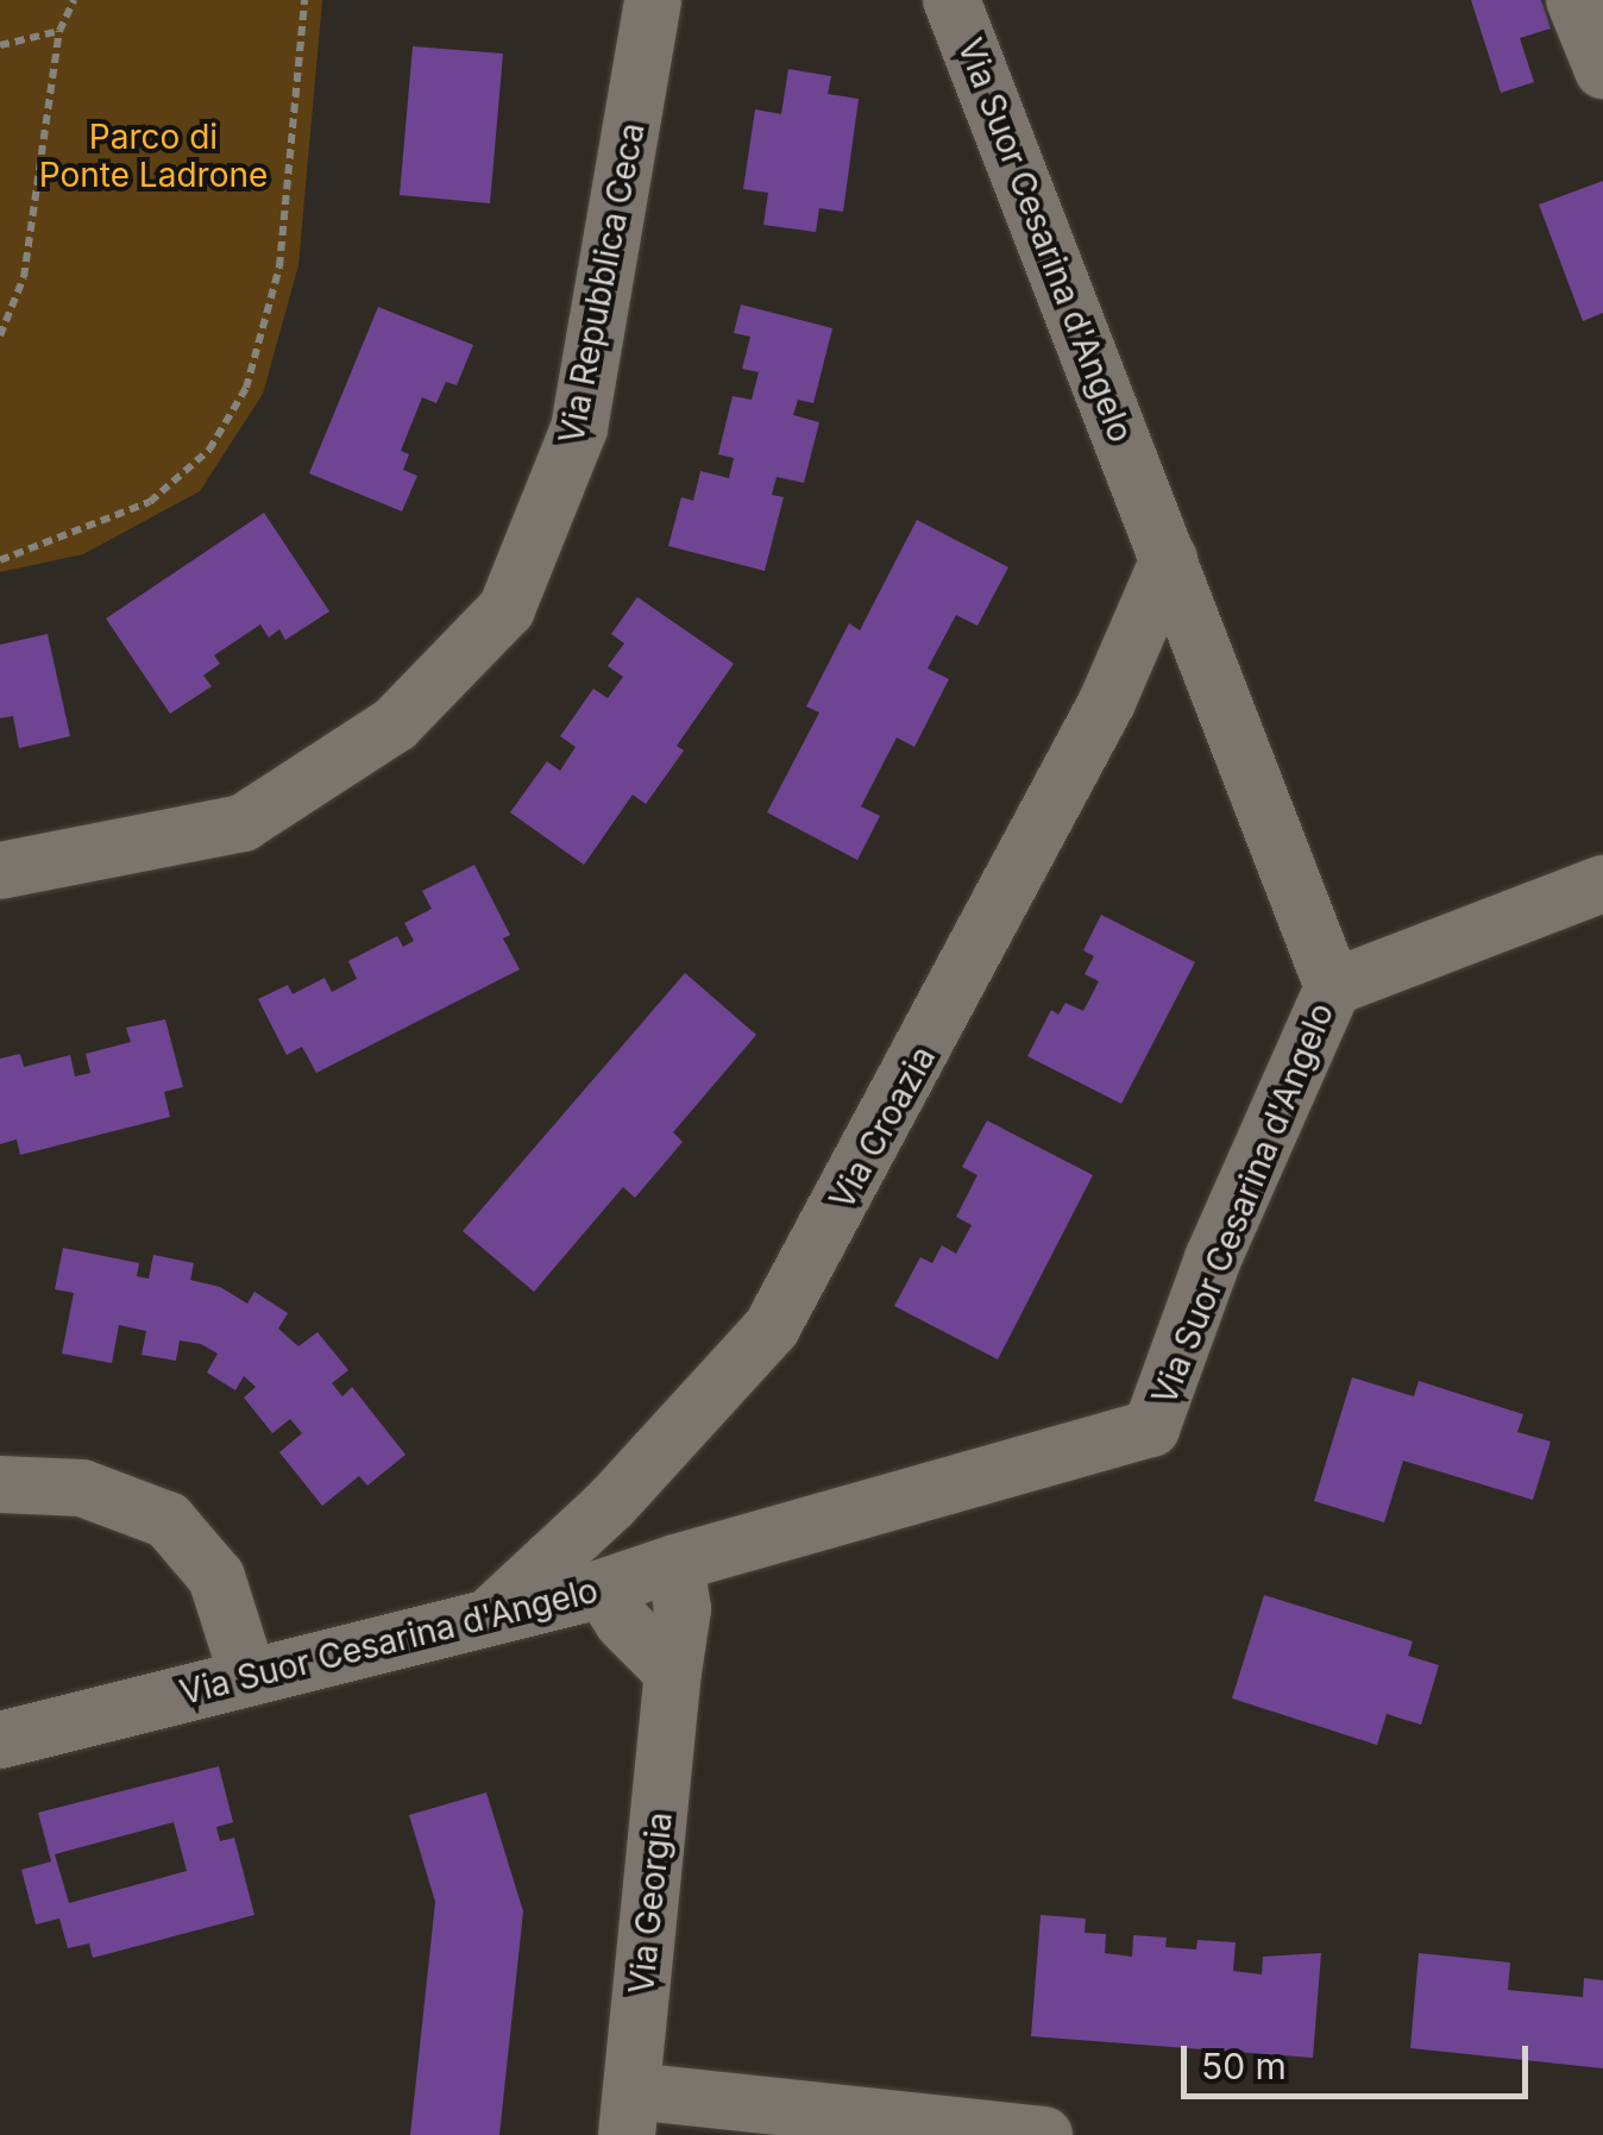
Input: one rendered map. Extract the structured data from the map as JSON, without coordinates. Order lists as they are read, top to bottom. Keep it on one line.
{"streets":{"street":["Via Suor Cesarina d'Angelo","Via Repubblica Ceca","Via Croazia","Via Georgia"]},"crossings":[["Via Suor Cesarina d'Angelo","Via Croazia"],["Via Suor Cesarina d'Angelo","Via Georgia"]],"parks":["Parco di Ponte Ladrone"],"scale_bar":"50 m"}
